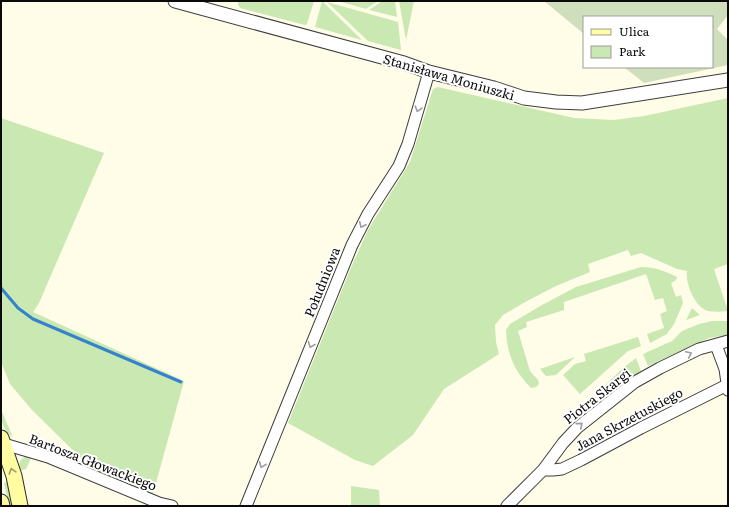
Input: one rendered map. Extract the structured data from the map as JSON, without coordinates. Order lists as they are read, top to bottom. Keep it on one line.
{"streets":{"street":["Stanisława Moniuszki","Południowa","Piotra Skargi","Jana Skrzetuskiego","Bartosza Głowackiego"]},"crossings":[["Stanisława Moniuszki","Południowa"],["Piotra Skargi","Jana Skrzetuskiego"]],"one_way":["Południowa","Piotra Skargi"],"legend":["Ulica","Park"]}
